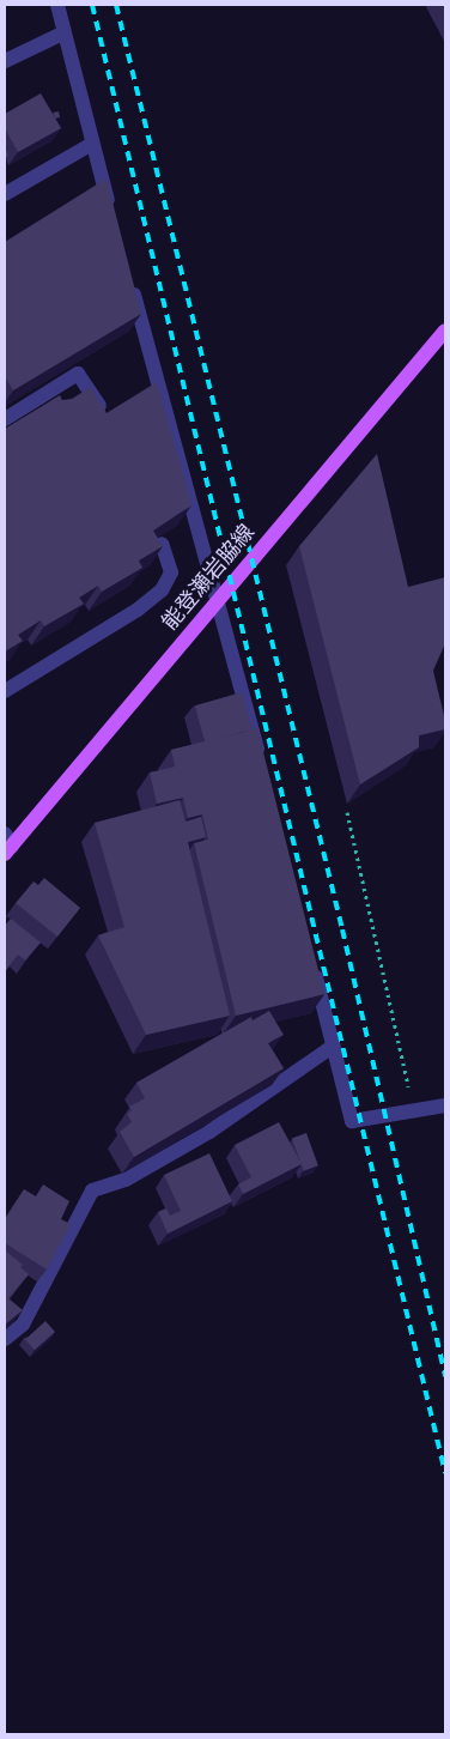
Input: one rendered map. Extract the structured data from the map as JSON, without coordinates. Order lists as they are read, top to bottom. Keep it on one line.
{"streets":{"main road":["能登瀬岩脇線"]}}
